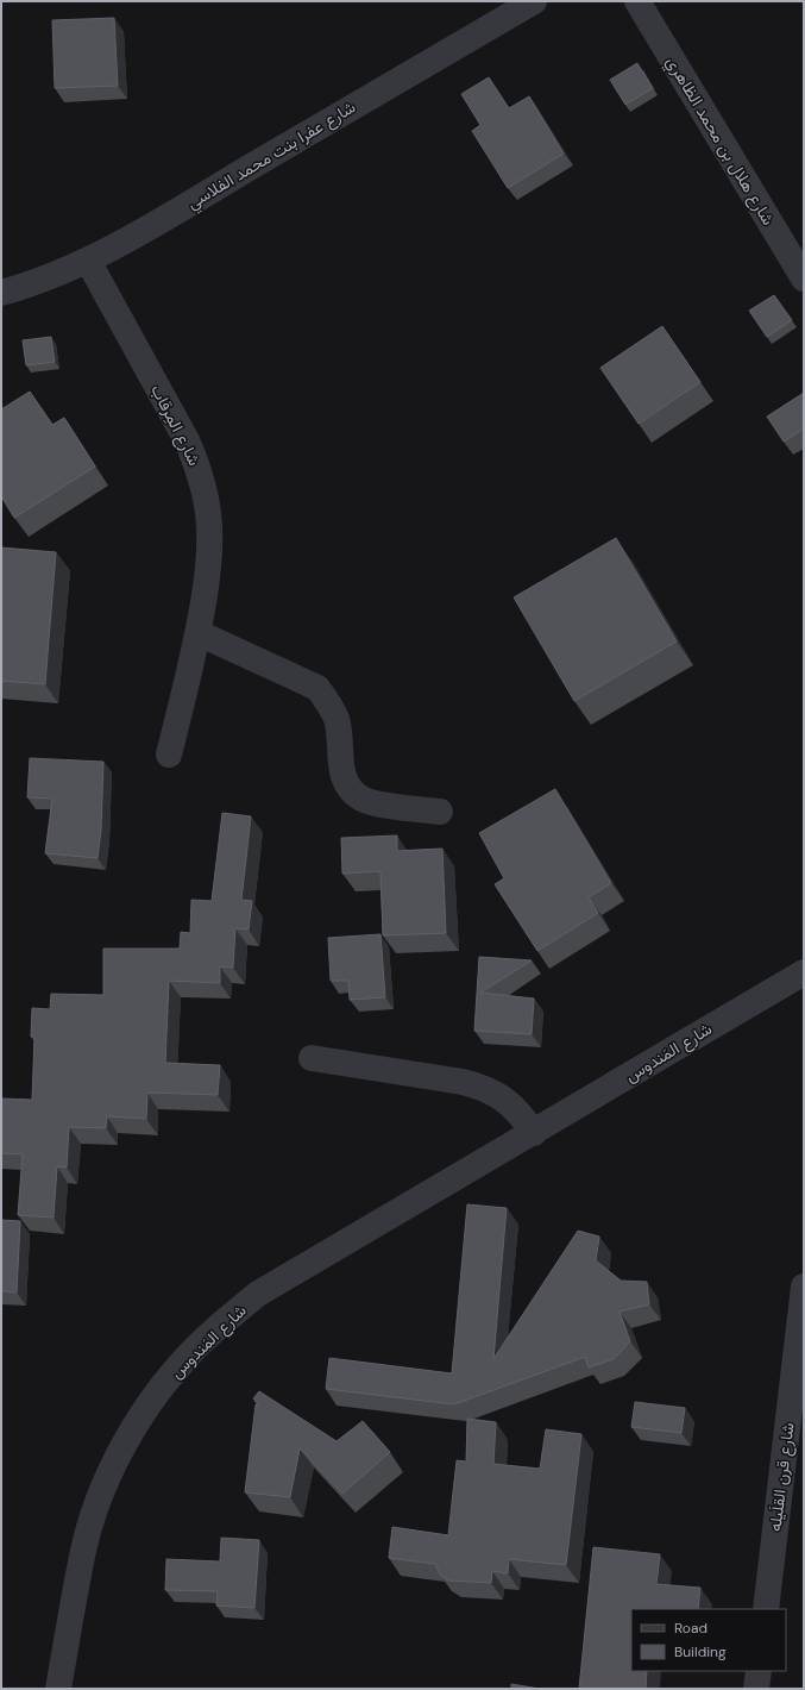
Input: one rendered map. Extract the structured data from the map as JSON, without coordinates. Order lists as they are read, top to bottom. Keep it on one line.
{"streets":{"street":["شارع هلال بن محمد الظاهري","شارع عفرا بنت محمد الفلاسي","شارع المِرقاب","شارع المَندوس","شارع قرن القلَيله"]},"crossings":[["شارع عفرا بنت محمد الفلاسي","شارع المِرقاب"]],"legend":["Road","Building"]}
